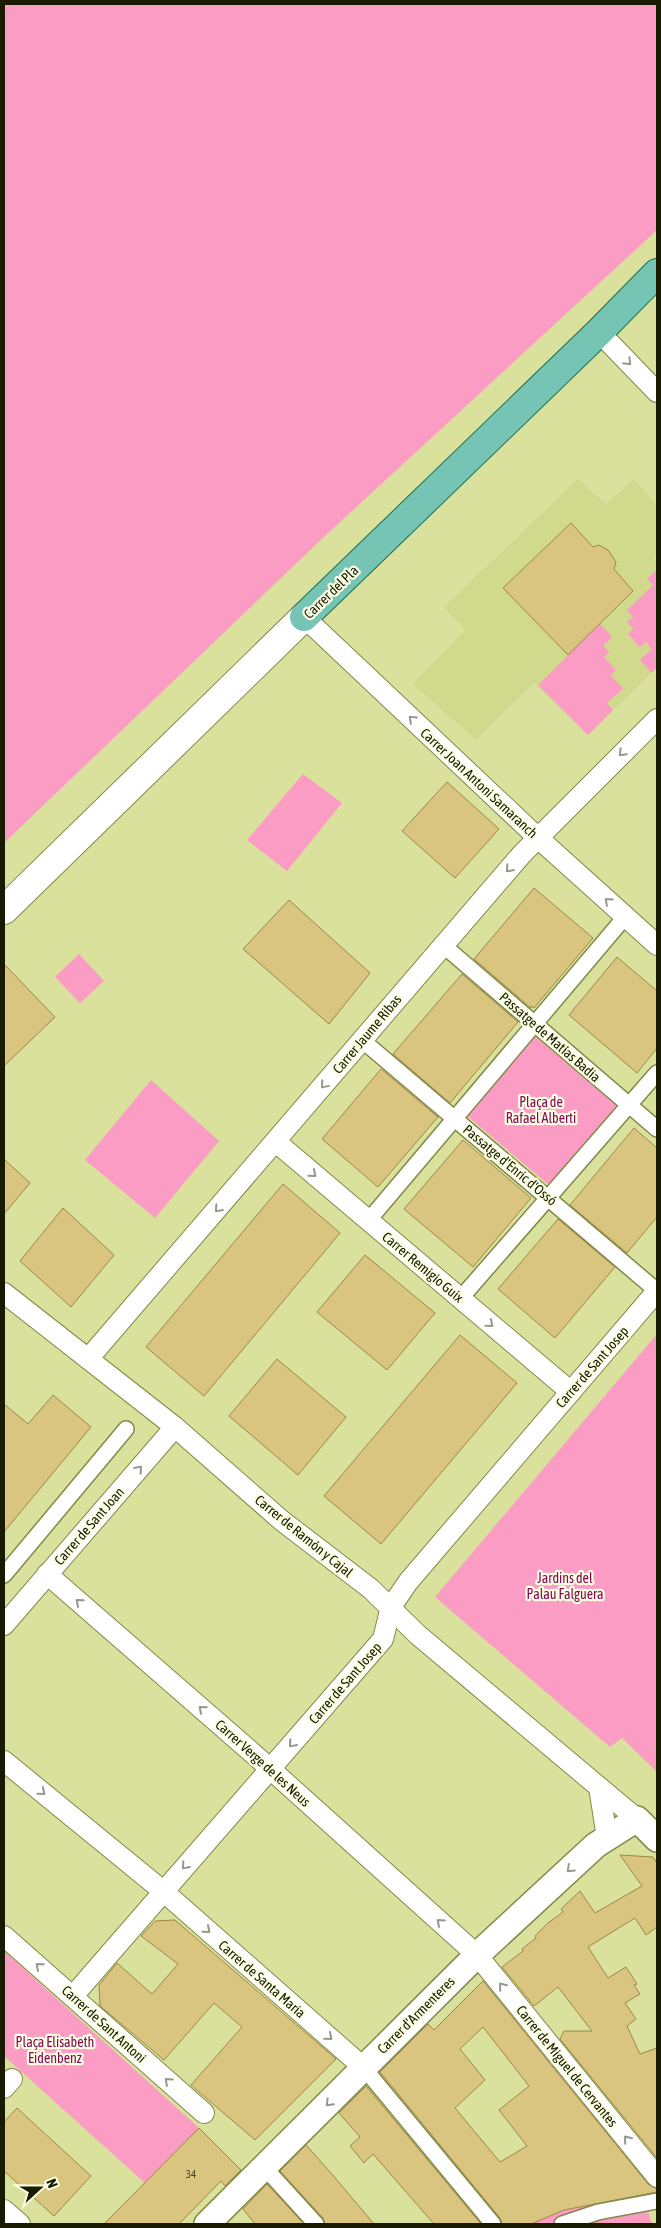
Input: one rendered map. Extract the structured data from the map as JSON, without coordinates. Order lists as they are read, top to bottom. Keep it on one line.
{"streets":{"main road":["Carrer del Pla"],"street":["Carrer Joan Antoni Samaranch","Carrer Jaume Ribas","Passatge de Matías Badia","Passatge d'Enric d'Ossó","Carrer Remigio Guix","Carrer de Sant Josep","Carrer de Sant Joan","Carrer de Ramón y Cajal","Carrer Verge de les Neus","Carrer de Santa Maria","Carrer d'Armenteres","Carrer de Sant Antoni","Carrer de Miguel de Cervantes"]},"crossings":[["Carrer del Pla","Carrer Joan Antoni Samaranch"],["Carrer Joan Antoni Samaranch","Carrer Jaume Ribas"],["Carrer Jaume Ribas","Passatge de Matías Badia"],["Carrer Jaume Ribas","Passatge d'Enric d'Ossó"],["Carrer Jaume Ribas","Carrer Remigio Guix"],["Carrer Jaume Ribas","Carrer de Ramón y Cajal"],["Passatge d'Enric d'Ossó","Carrer de Sant Josep"],["Carrer Remigio Guix","Carrer de Sant Josep"],["Carrer de Sant Josep","Carrer de Ramón y Cajal"],["Carrer de Sant Josep","Carrer Verge de les Neus"],["Carrer de Sant Josep","Carrer de Santa Maria"],["Carrer de Sant Josep","Carrer de Sant Antoni"],["Carrer de Sant Joan","Carrer de Ramón y Cajal"],["Carrer de Sant Joan","Carrer Verge de les Neus"],["Carrer de Ramón y Cajal","Carrer d'Armenteres"],["Carrer Verge de les Neus","Carrer d'Armenteres"],["Carrer Verge de les Neus","Carrer de Miguel de Cervantes"],["Carrer de Santa Maria","Carrer d'Armenteres"],["Carrer d'Armenteres","Carrer de Miguel de Cervantes"]],"one_way":["Carrer Joan Antoni Samaranch","Carrer Remigio Guix","Carrer de Sant Josep","Carrer Verge de les Neus","Carrer de Santa Maria","Carrer d'Armenteres","Carrer de Sant Antoni","Carrer de Miguel de Cervantes"],"parks":["Plaça de Rafael Alberti","Jardins del Palau Falguera","Plaça Elisabeth Eidenbenz"],"house_numbers":["34"],"north":"right"}
